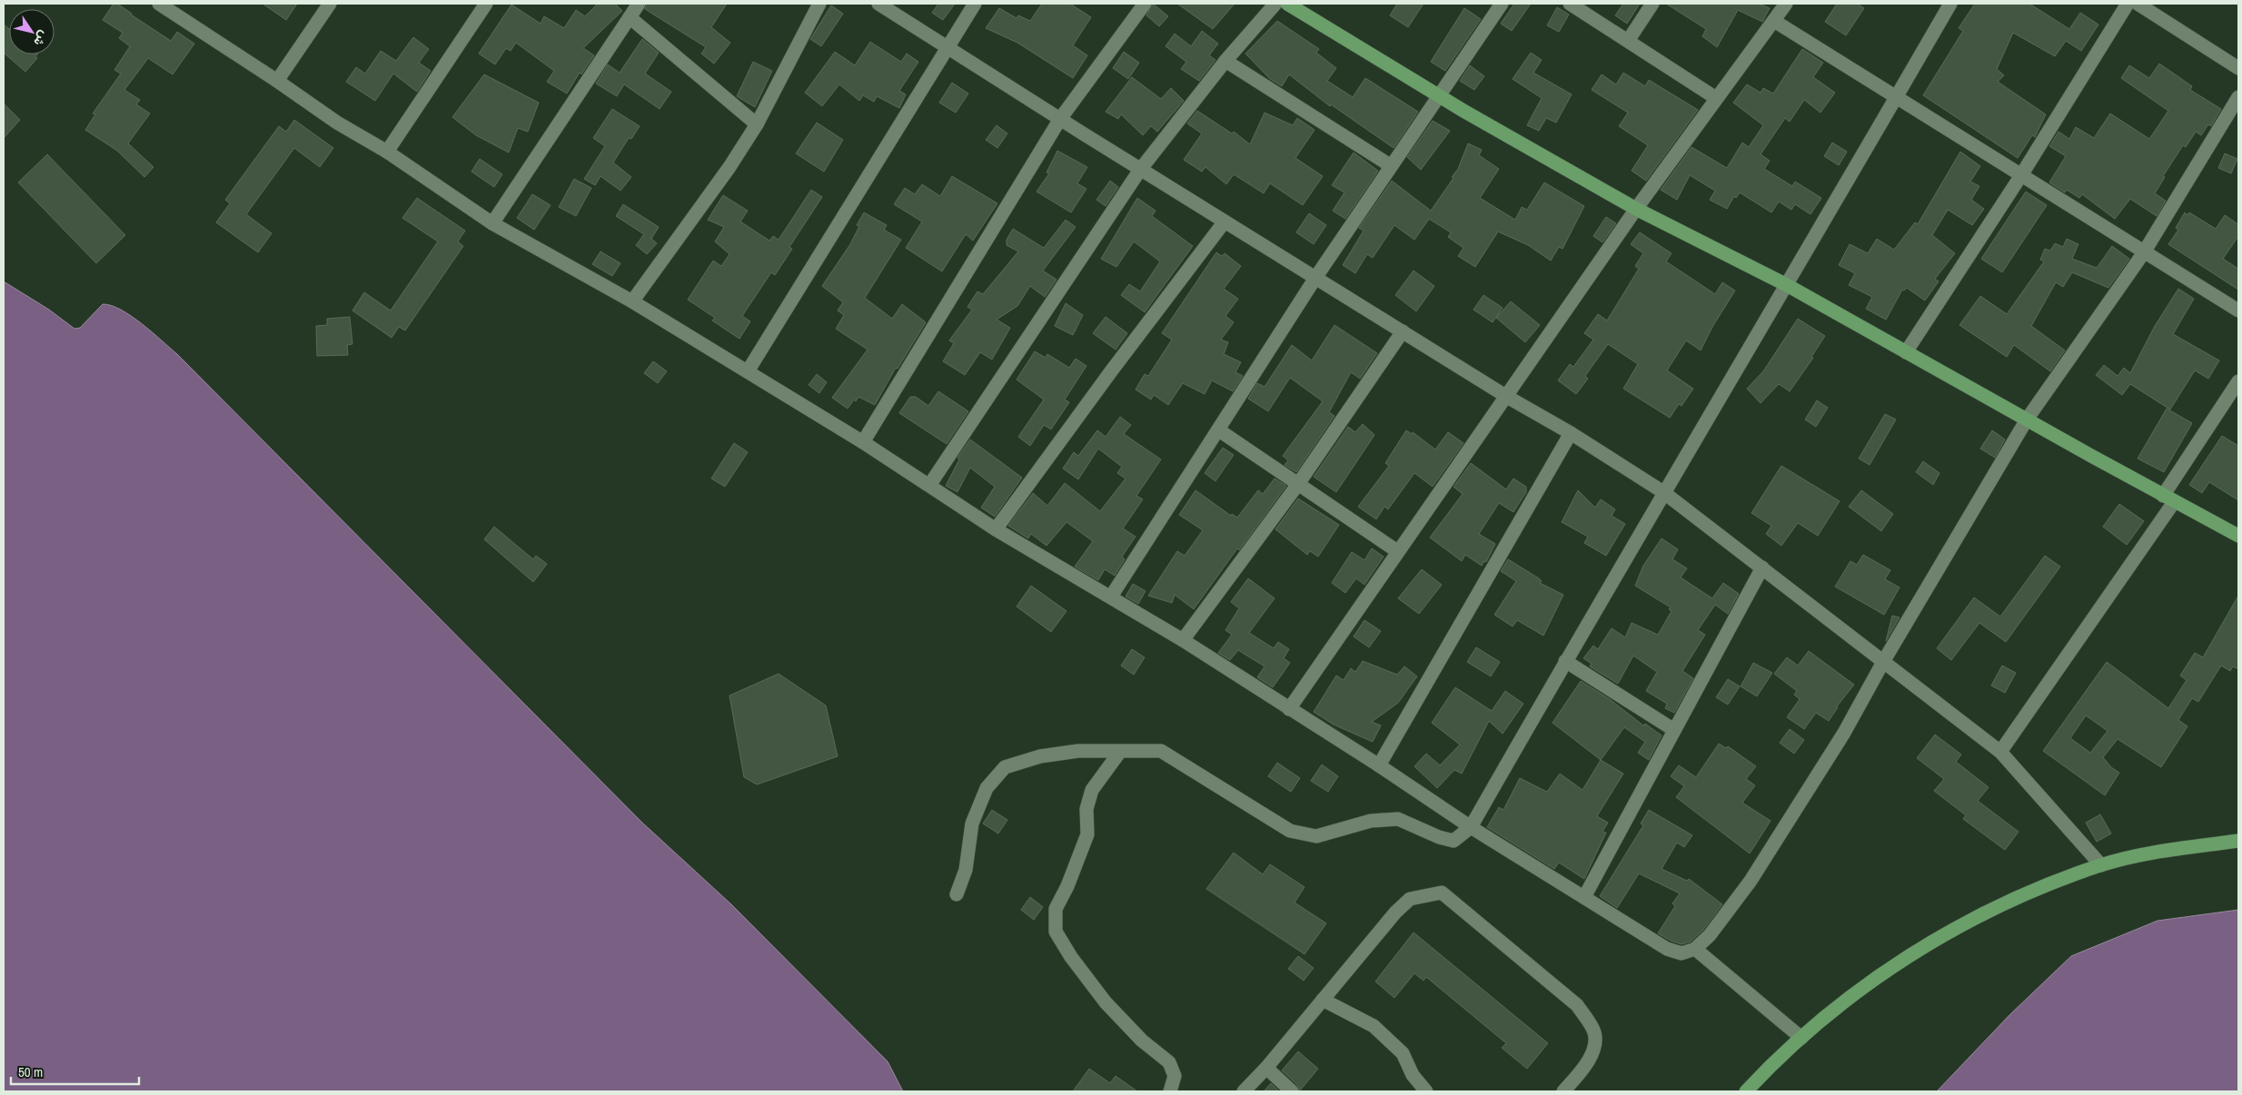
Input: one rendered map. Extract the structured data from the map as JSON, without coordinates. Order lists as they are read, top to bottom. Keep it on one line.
{"scale_bar":"50 m","north":"bottom right"}
